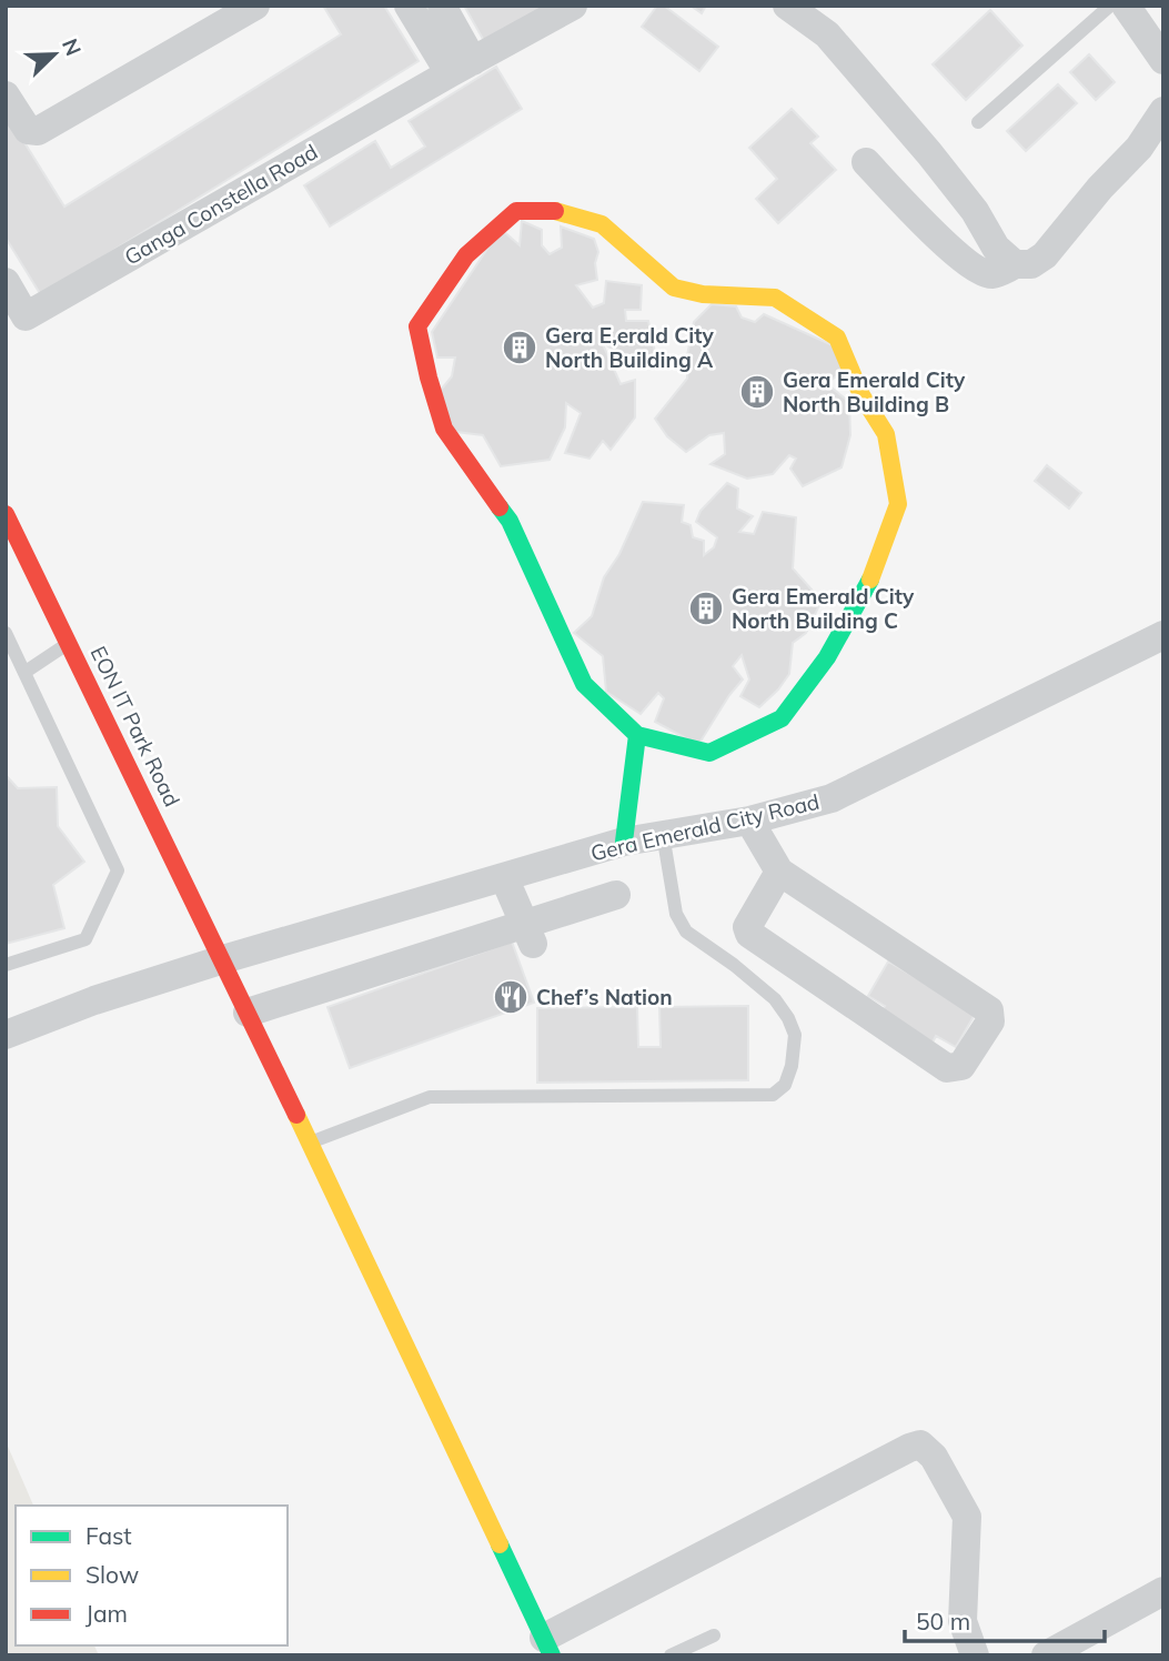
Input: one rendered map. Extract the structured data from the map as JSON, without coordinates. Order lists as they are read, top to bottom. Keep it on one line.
{"streets":{"street":["Ganga Constella Road","EON IT Park Road","Gera Emerald City Road"]},"crossings":[["EON IT Park Road","Gera Emerald City Road"]],"places":{"building":["Gera E,erald City North Building A","Gera Emerald City North Building B","Gera Emerald City North Building C"],"restaurant":["Chef’s Nation"]},"legend":["Fast","Slow","Jam"],"scale_bar":"50 m","north":"top right"}
